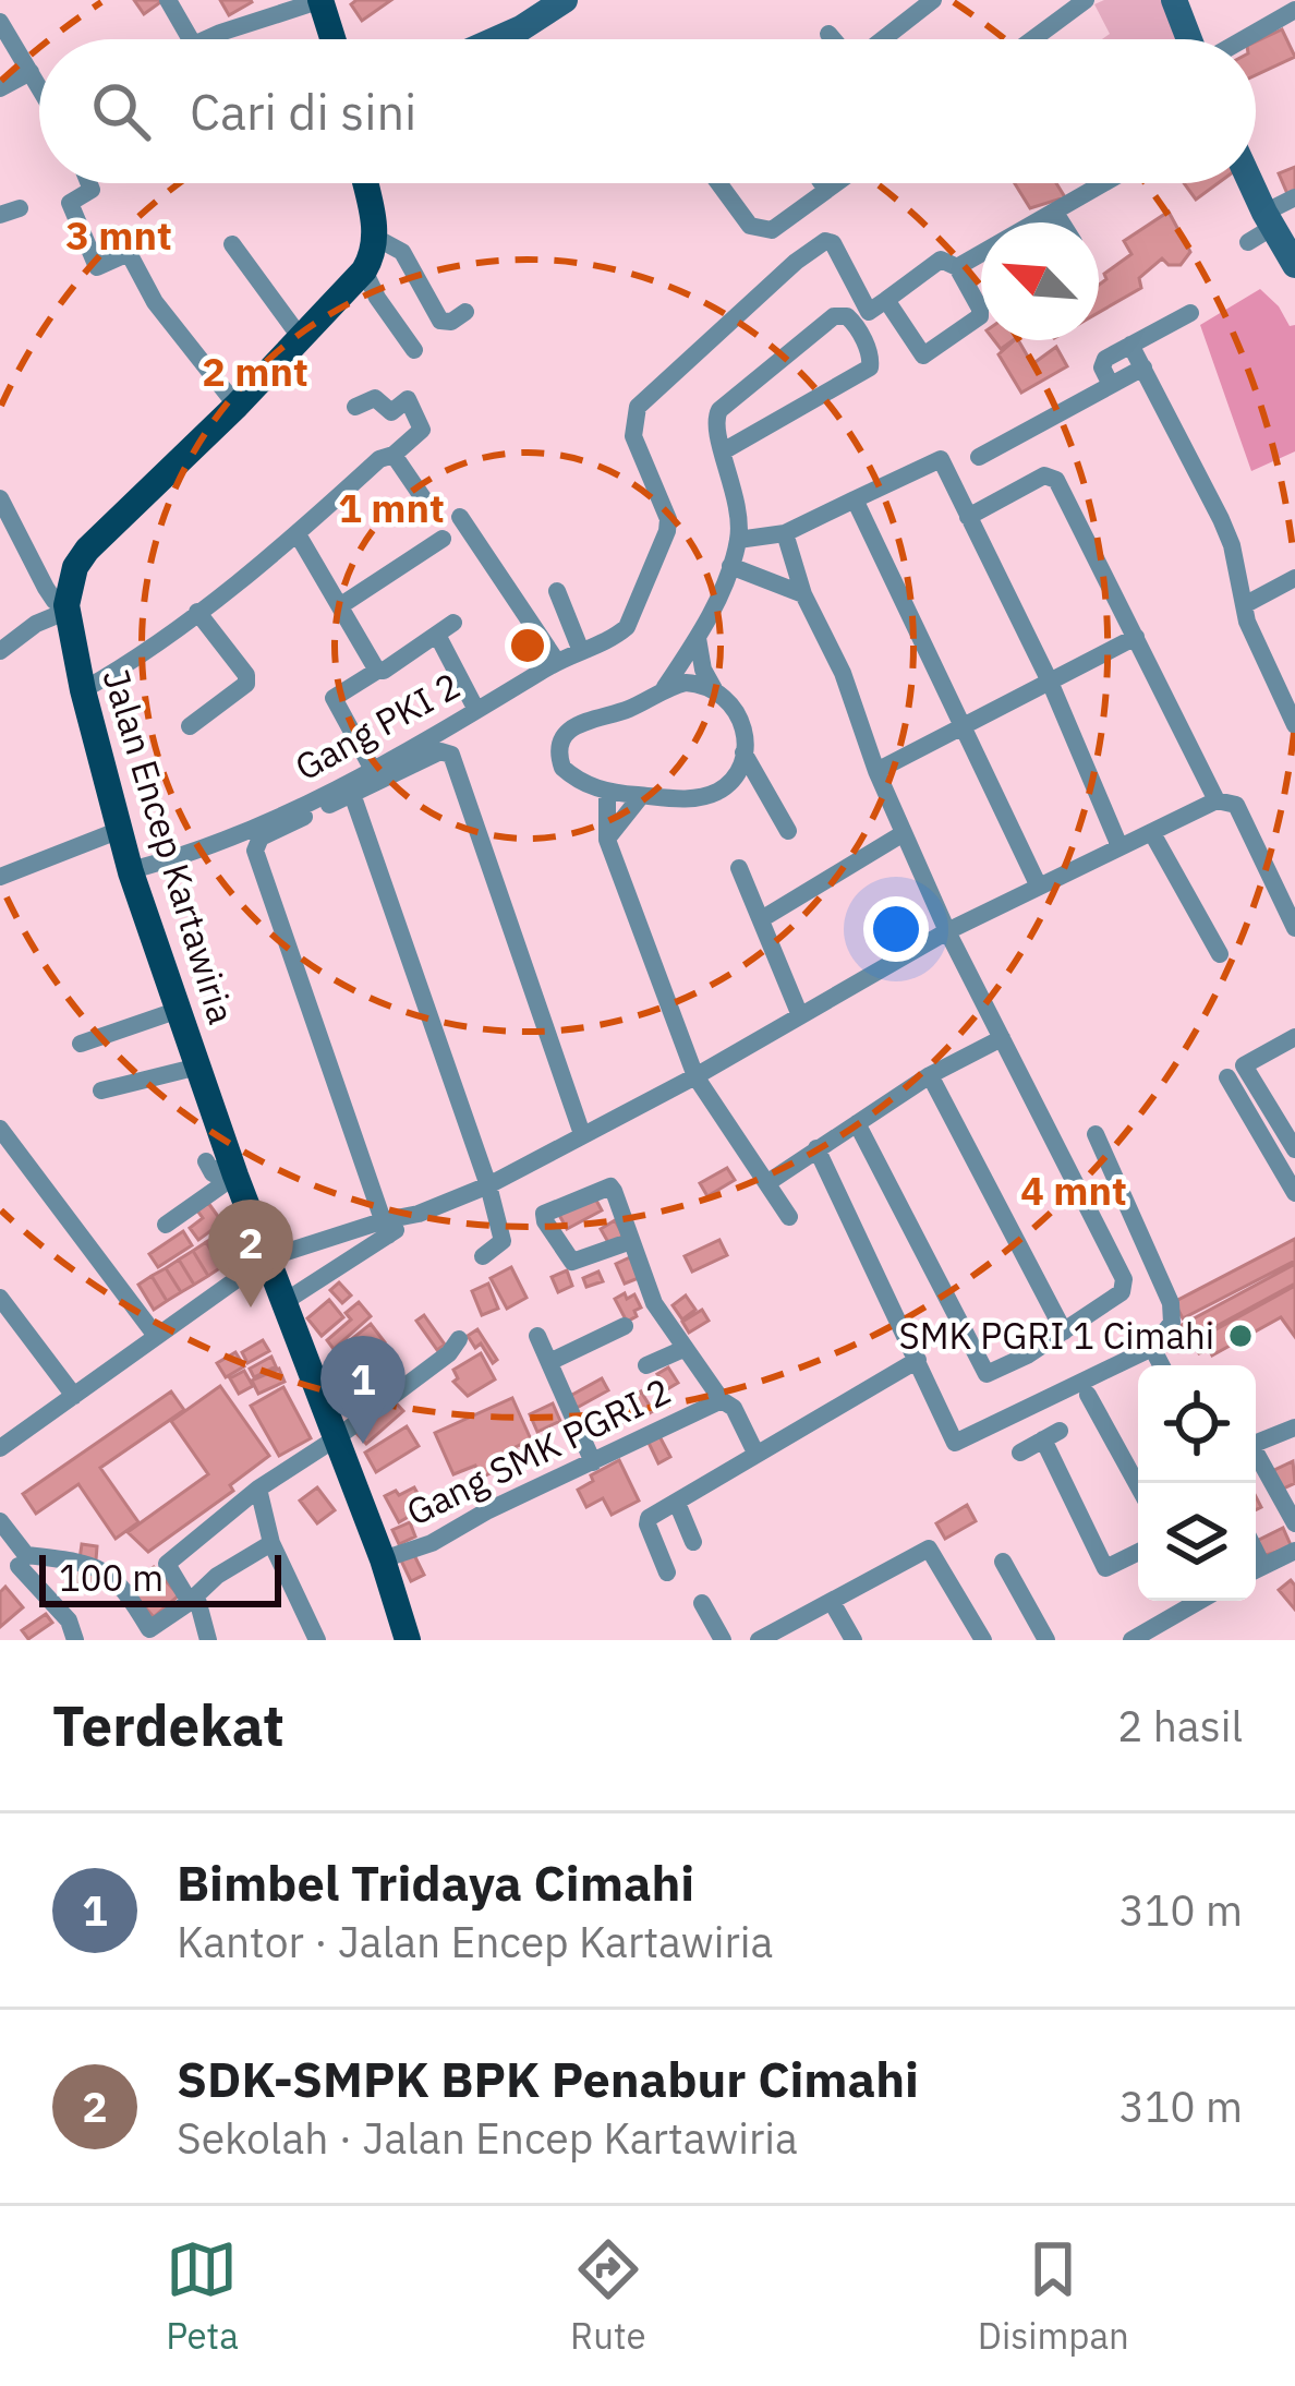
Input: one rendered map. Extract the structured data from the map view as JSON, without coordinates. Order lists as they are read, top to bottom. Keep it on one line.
{"streets":{"main road":["Jalan Encep Kartawiria"],"street":["Gang PKI 2","Gang SMK PGRI 2"]},"crossings":[["Gang PKI 2","Jalan Encep Kartawiria"],["Jalan Encep Kartawiria","Gang SMK PGRI 2"]],"places":["SMK PGRI 1 Cimahi"],"scale_bar":"100 m","north":"top left","page":{"search":"Cari di sini","pins":["2","1"],"scale":"100 m","heading":["Terdekat","2 hasil"],"list":[{"mark":"1","name":"Bimbel Tridaya Cimahi","note":"Kantor · Jalan Encep Kartawiria","value":"310 m"},{"mark":"2","name":"SDK-SMPK BPK Penabur Cimahi","note":"Sekolah · Jalan Encep Kartawiria","value":"310 m"}],"nav":["Peta","Rute","Disimpan"]},"rings":["3 mnt","2 mnt","1 mnt","4 mnt"]}
